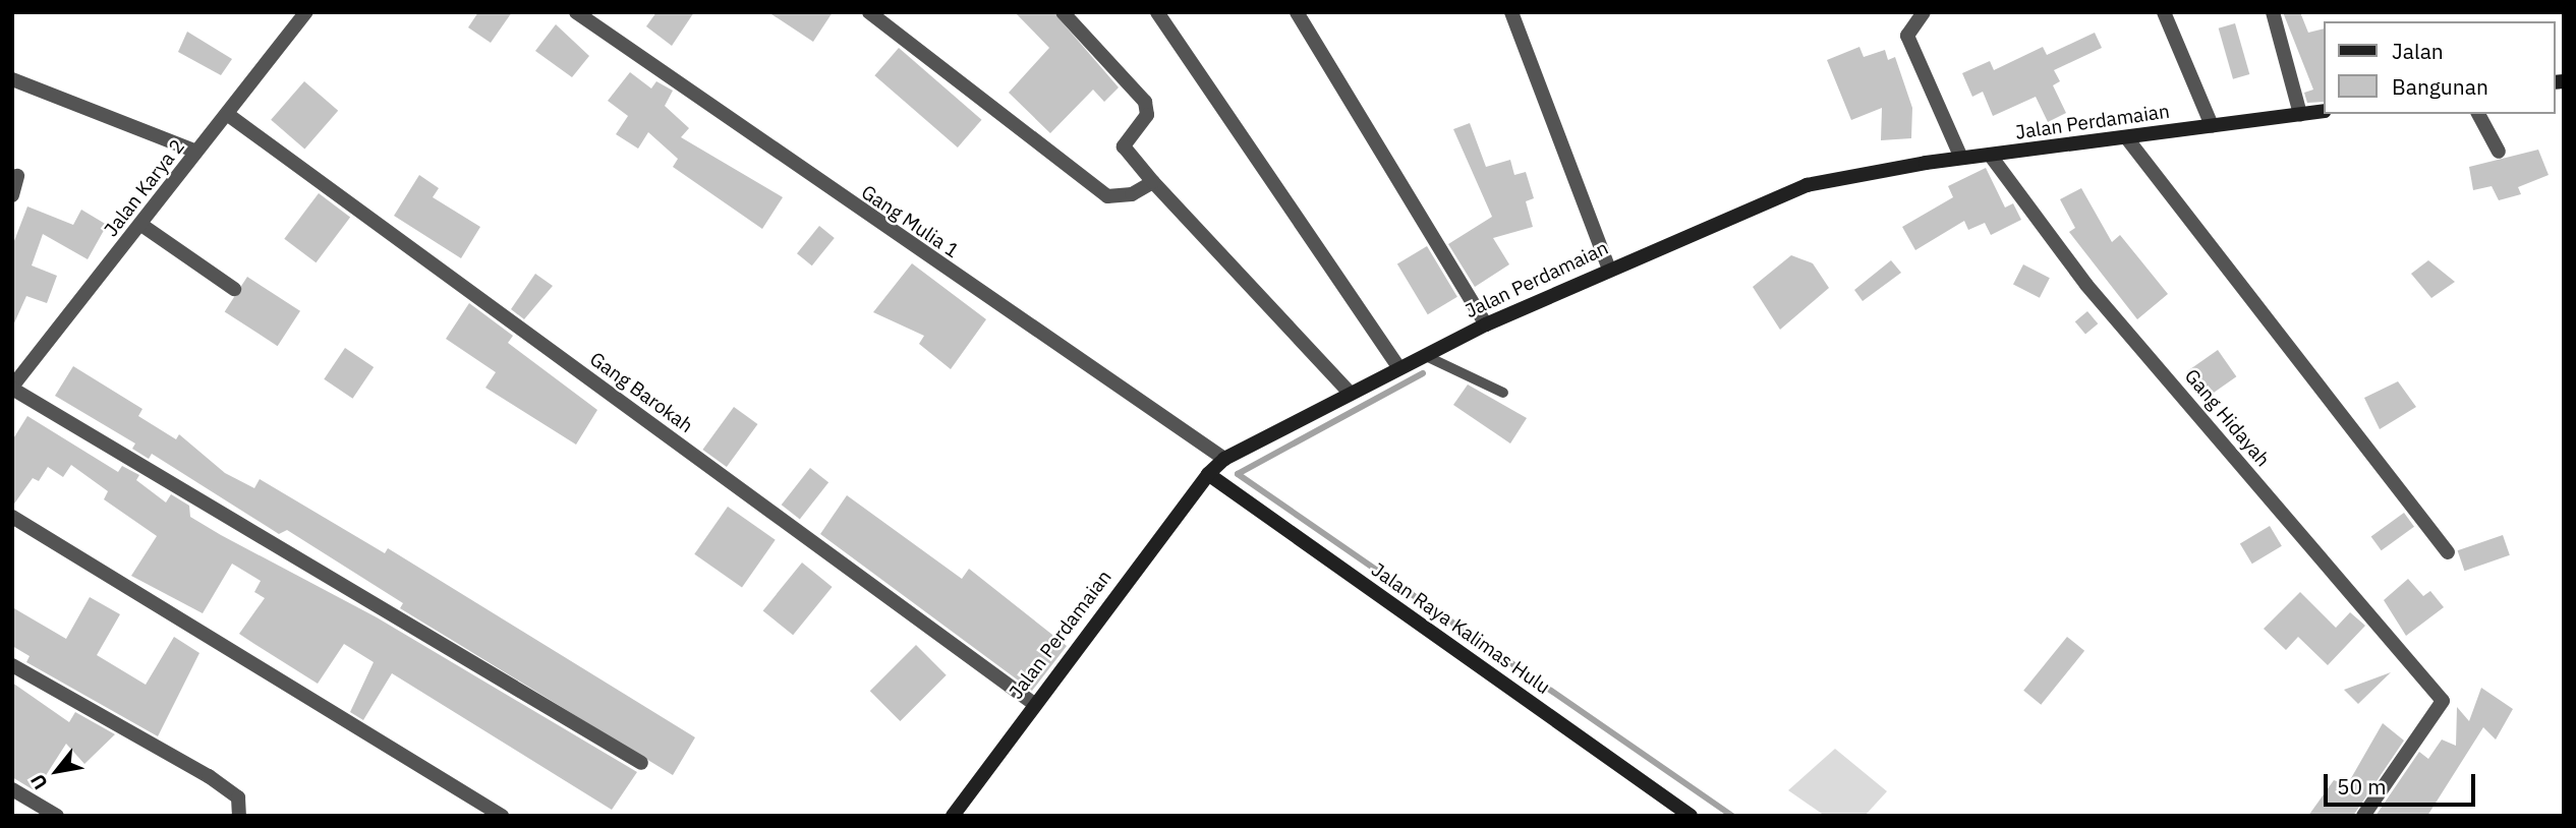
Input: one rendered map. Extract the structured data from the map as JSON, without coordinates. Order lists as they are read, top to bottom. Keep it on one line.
{"streets":{"street":["Jalan Perdamaian","Jalan Karya 2","Gang Mulia 1","Gang Barokah","Gang Hidayah","Jalan Raya Kalimas Hulu"]},"crossings":[["Jalan Perdamaian","Gang Mulia 1"],["Jalan Perdamaian","Gang Barokah"],["Jalan Perdamaian","Gang Hidayah"],["Jalan Perdamaian","Jalan Raya Kalimas Hulu"],["Jalan Karya 2","Gang Barokah"]],"legend":["Jalan","Bangunan"],"scale_bar":"50 m","north":"bottom left"}
